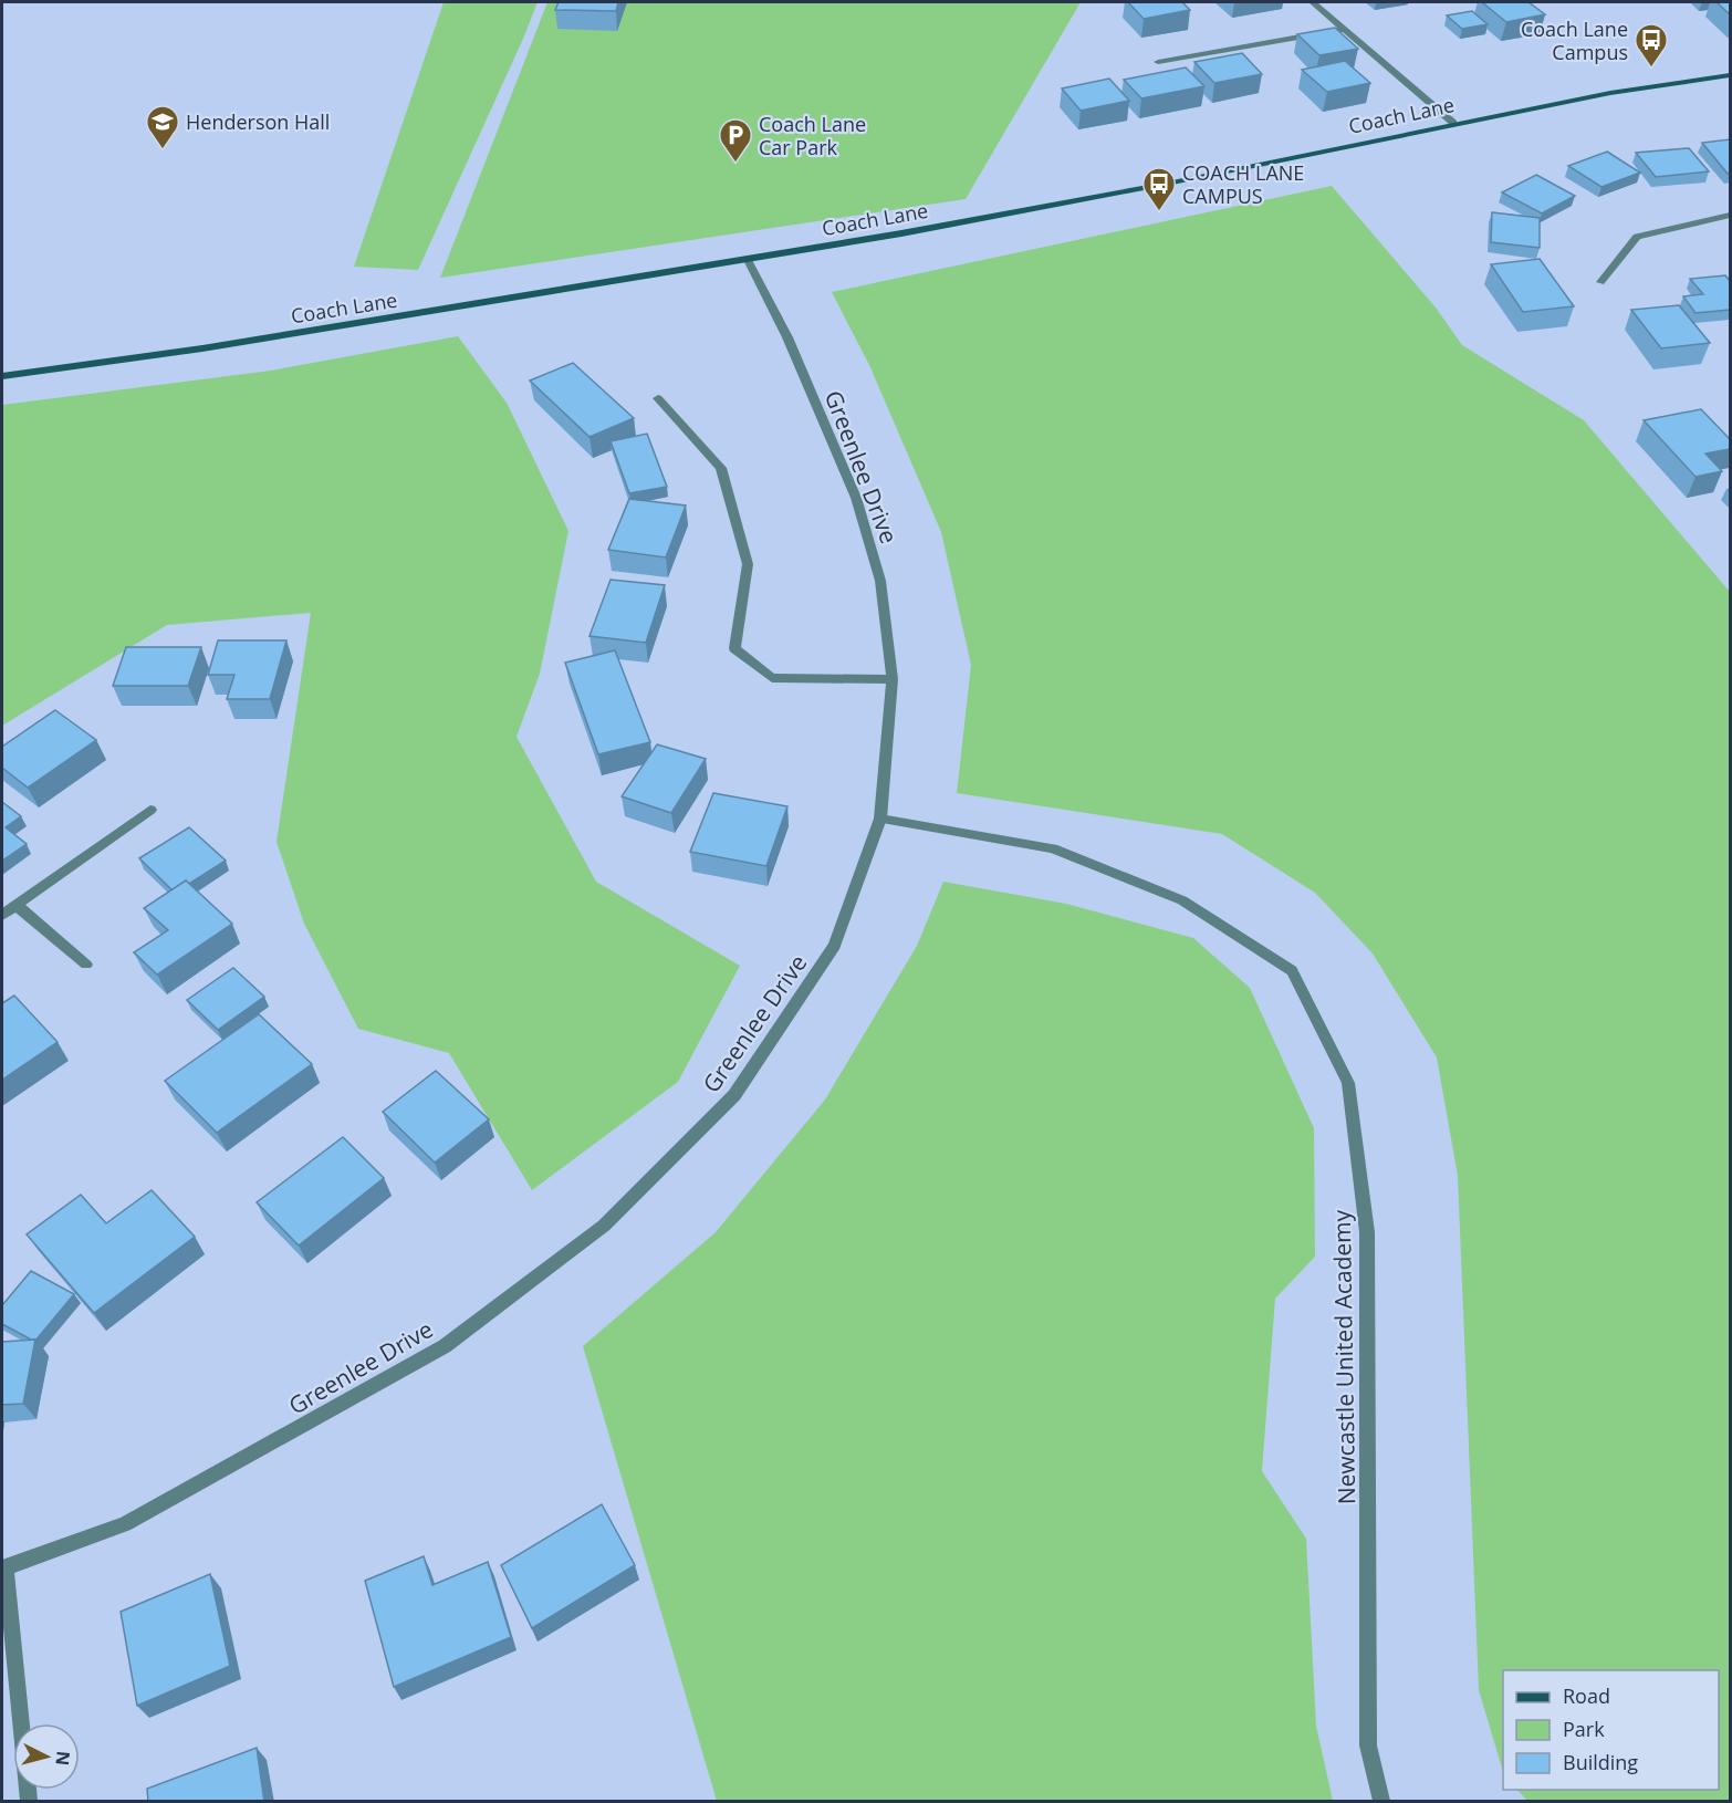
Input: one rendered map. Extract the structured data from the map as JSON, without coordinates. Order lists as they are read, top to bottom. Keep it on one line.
{"streets":{"street":["Coach Lane","Greenlee Drive","Newcastle United Academy"]},"crossings":[["Coach Lane","Greenlee Drive"],["Greenlee Drive","Newcastle United Academy"]],"places":{"bus stop":["Coach Lane Campus","COACH LANE CAMPUS"],"school or university":["Henderson Hall"],"parking":["Coach Lane Car Park"]},"legend":["Road","Park","Building"],"north":"right"}
